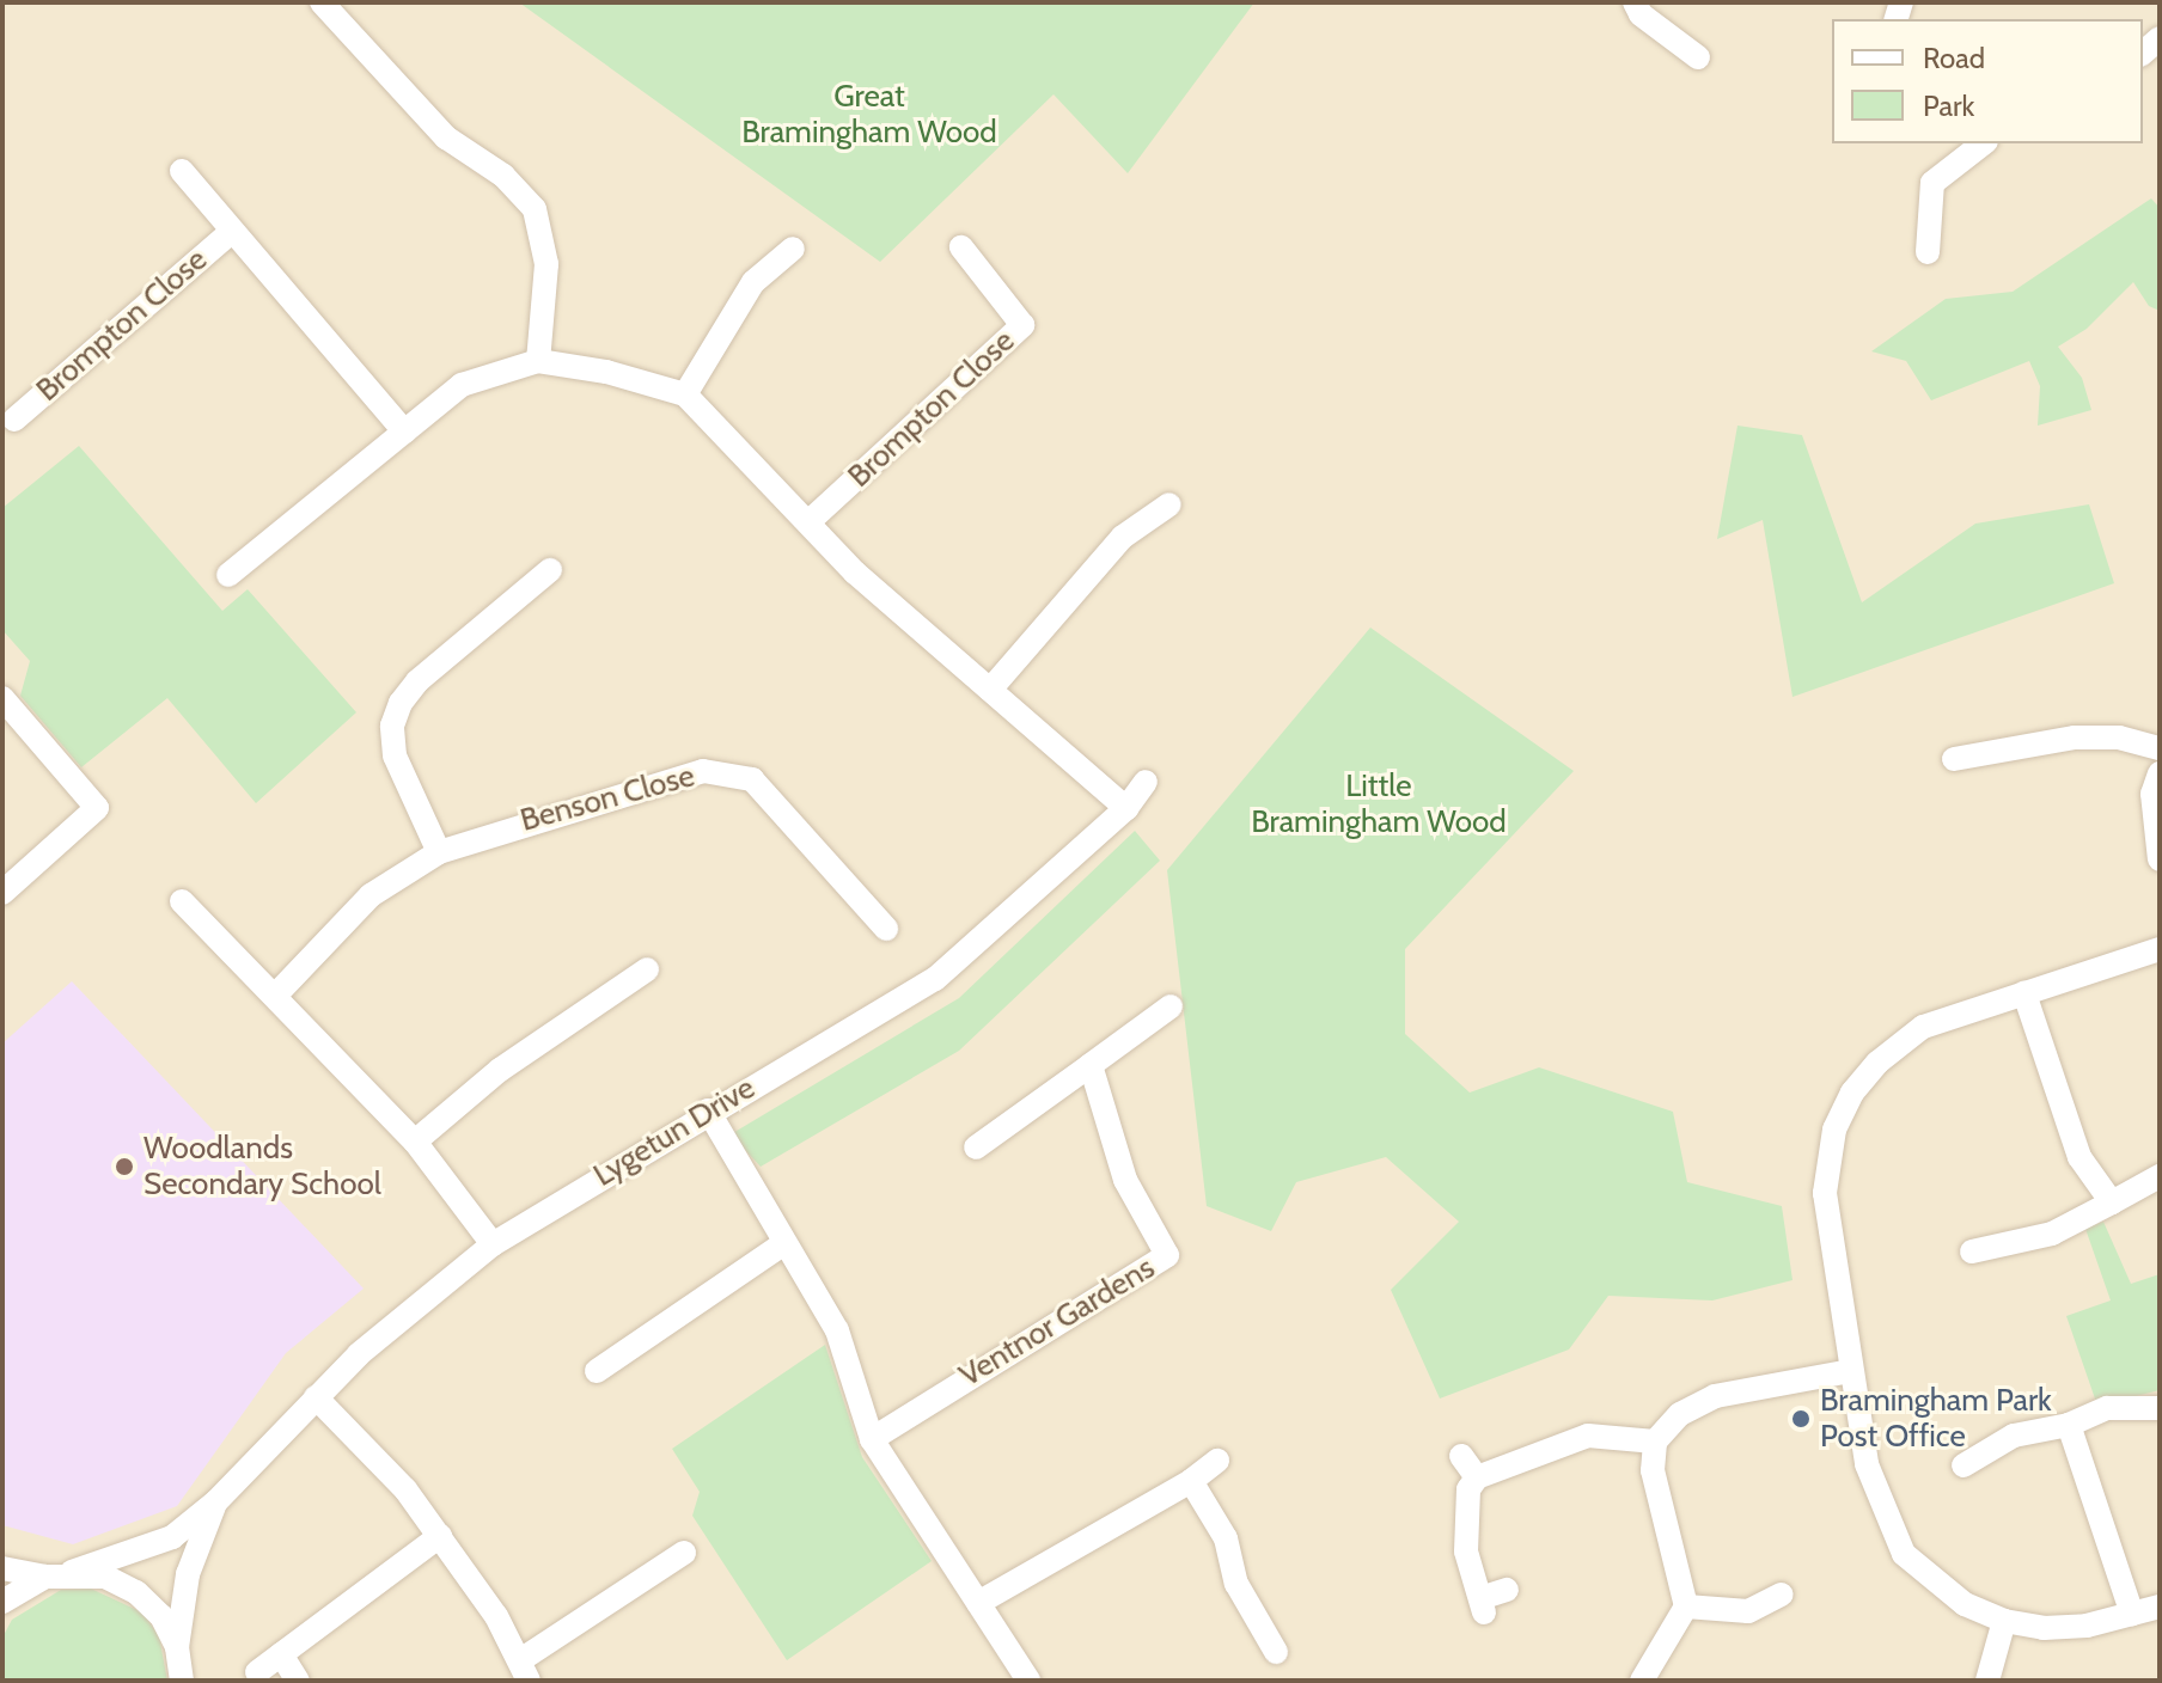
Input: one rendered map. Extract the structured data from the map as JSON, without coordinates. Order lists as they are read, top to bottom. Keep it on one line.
{"streets":{"street":["Brompton Close","Benson Close","Lygetun Drive","Ventnor Gardens"]},"parks":["Great Bramingham Wood","Little Bramingham Wood"],"places":["Woodlands Secondary School","Bramingham Park Post Office"],"legend":["Road","Park"]}
